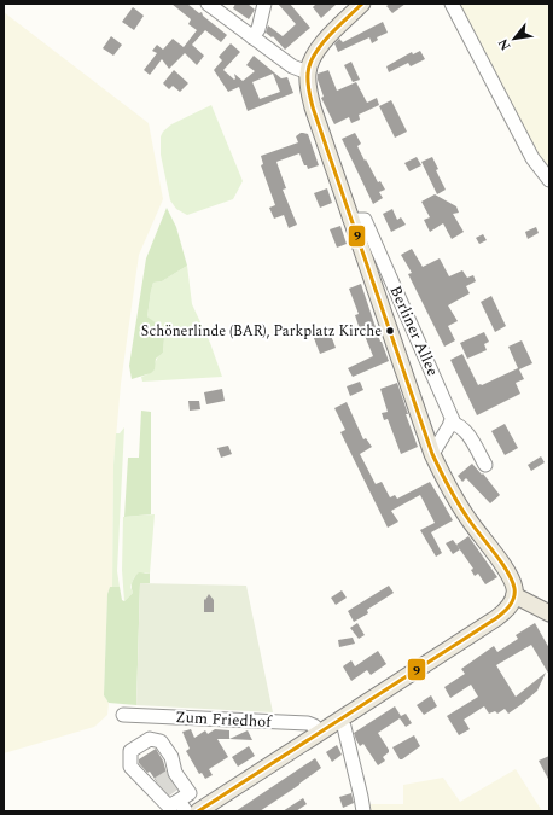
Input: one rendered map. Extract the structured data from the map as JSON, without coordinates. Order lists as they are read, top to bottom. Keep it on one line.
{"streets":{"main road":["Berliner Allee"],"street":["Zum Friedhof"]},"places":["Schönerlinde (BAR), Parkplatz Kirche"],"lines":["transit line 9"],"north":"bottom left"}
